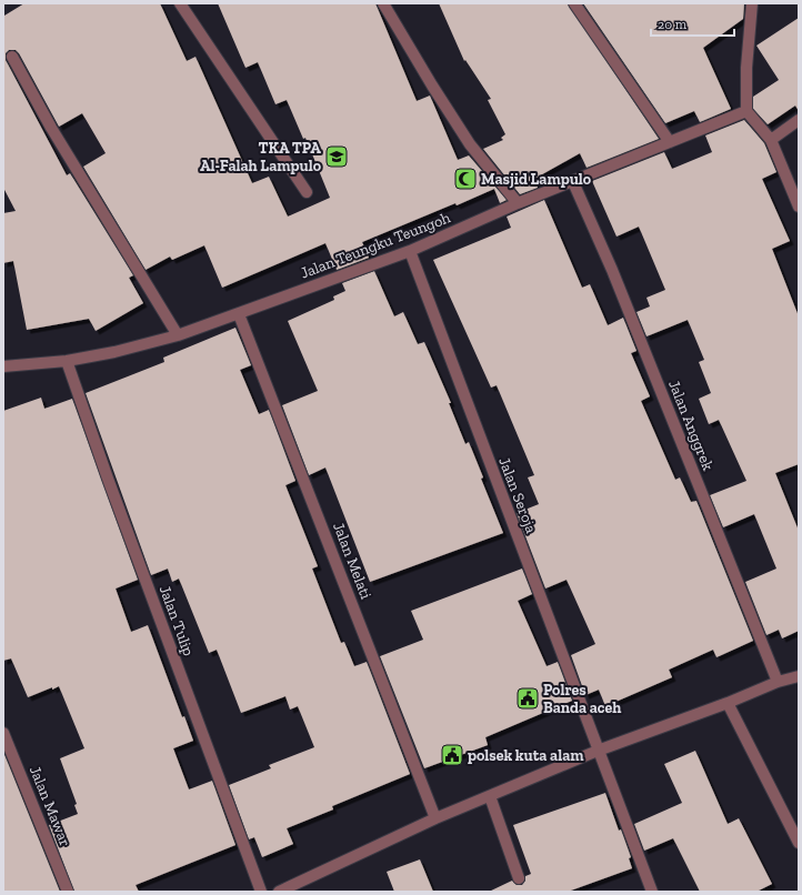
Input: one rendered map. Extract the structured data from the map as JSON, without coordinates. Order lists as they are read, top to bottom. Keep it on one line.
{"streets":{"street":["Jalan Teungku Teungoh","Jalan Anggrek","Jalan Seroja","Jalan Melati","Jalan Tulip","Jalan Mawar"]},"crossings":[["Jalan Teungku Teungoh","Jalan Anggrek"],["Jalan Teungku Teungoh","Jalan Seroja"],["Jalan Teungku Teungoh","Jalan Melati"],["Jalan Teungku Teungoh","Jalan Tulip"]],"places":{"school or university":["TKA TPA Al-Falah Lampulo"],"mosque":["Masjid Lampulo"],"public building":["Polres Banda aceh","polsek kuta alam"]},"scale_bar":"20 m"}
